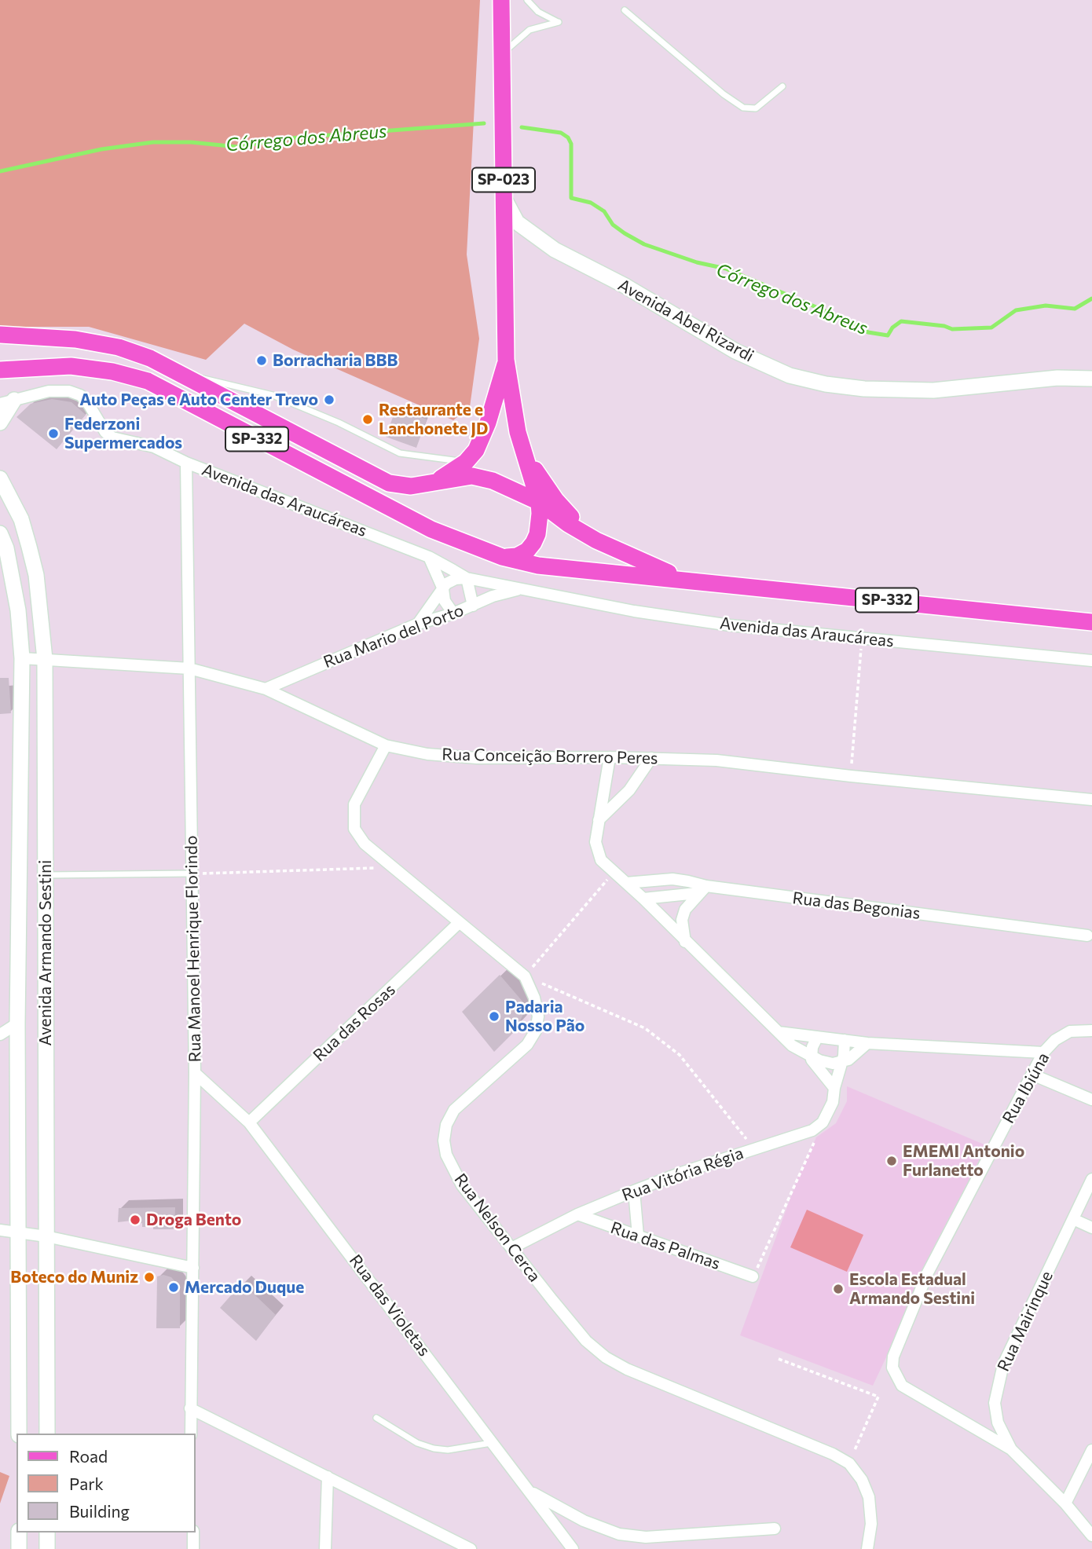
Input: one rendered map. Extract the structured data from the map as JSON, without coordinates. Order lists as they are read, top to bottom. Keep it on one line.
{"streets":{"main road":["SP-023","SP-332"],"street":["Avenida Abel Rizardi","Avenida das Araucáreas","Rua Mario del Porto","Rua Conceição Borrero Peres","Rua das Begonias","Rua Manoel Henrique Florindo","Avenida Armando Sestini","Rua das Rosas","Rua Ibiúna","Rua Vitória Régia","Rua Nelson Cerca","Rua das Palmas","Rua das Violetas","Rua Mairinque"]},"crossings":[["SP-023","Avenida Abel Rizardi"],["SP-023","SP-332"],["Avenida das Araucáreas","Rua Mario del Porto"],["Avenida das Araucáreas","Rua Manoel Henrique Florindo"],["Rua Mario del Porto","Rua Conceição Borrero Peres"],["Rua Conceição Borrero Peres","Rua Manoel Henrique Florindo"],["Rua Conceição Borrero Peres","Avenida Armando Sestini"],["Rua Conceição Borrero Peres","Rua Nelson Cerca"],["Rua Manoel Henrique Florindo","Rua das Violetas"],["Rua das Rosas","Rua Nelson Cerca"],["Rua das Rosas","Rua das Violetas"],["Rua Ibiúna","Rua Mairinque"],["Rua Vitória Régia","Rua Nelson Cerca"],["Rua Vitória Régia","Rua das Palmas"]],"water":["Córrego dos Abreus"],"places":["Borracharia BBB","Auto Peças e Auto Center Trevo","Restaurante e Lanchonete JD","Federzoni Supermercados","Padaria Nosso Pão","EMEMI Antonio Furlanetto","Droga Bento","Boteco do Muniz","Mercado Duque","Escola Estadual Armando Sestini"],"legend":["Road","Park","Building"]}
